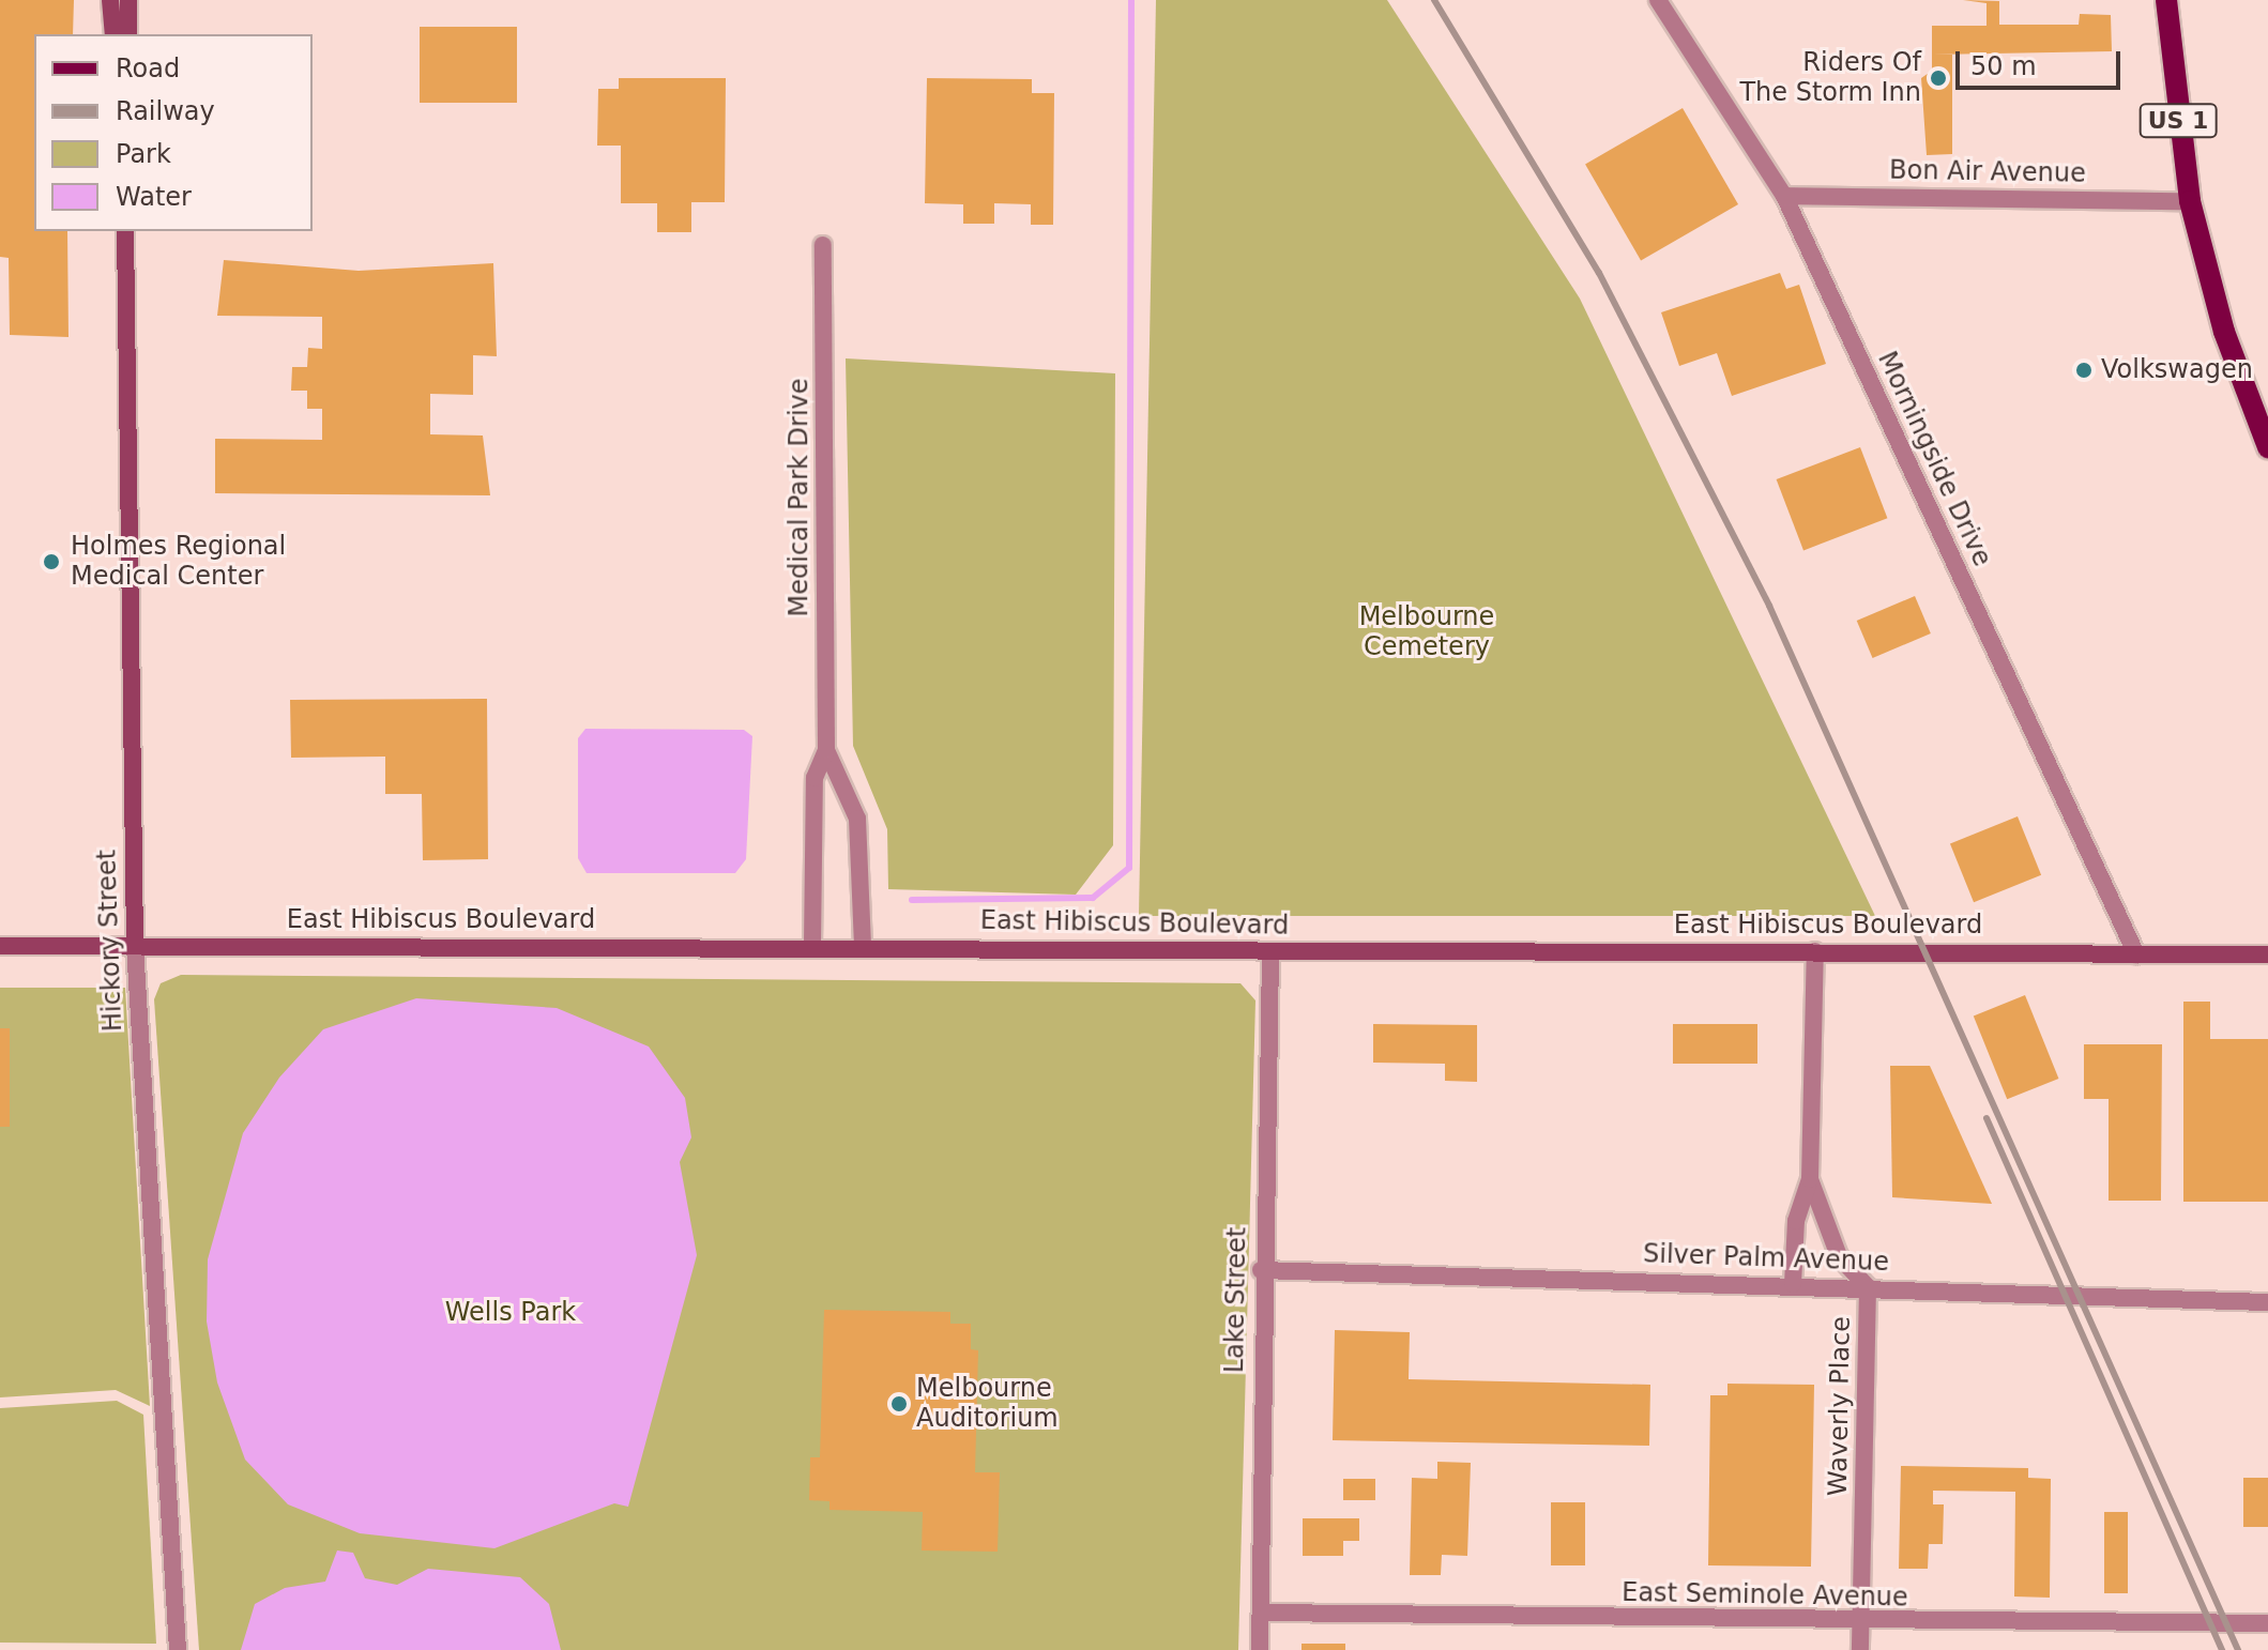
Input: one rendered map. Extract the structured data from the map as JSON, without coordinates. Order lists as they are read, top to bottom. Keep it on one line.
{"streets":{"main road":["US 1"],"street":["Bon Air Avenue","Morningside Drive","Medical Park Drive","East Hibiscus Boulevard","Hickory Street","Silver Palm Avenue","Lake Street","Waverly Place","East Seminole Avenue"]},"crossings":[["US 1","Bon Air Avenue"],["Bon Air Avenue","Morningside Drive"],["Morningside Drive","East Hibiscus Boulevard"],["Medical Park Drive","East Hibiscus Boulevard"],["East Hibiscus Boulevard","Hickory Street"],["East Hibiscus Boulevard","Lake Street"],["East Hibiscus Boulevard","Waverly Place"],["Silver Palm Avenue","Lake Street"],["Silver Palm Avenue","Waverly Place"],["Lake Street","East Seminole Avenue"],["Waverly Place","East Seminole Avenue"]],"parks":["Melbourne Cemetery","Wells Park"],"places":["Riders Of The Storm Inn","Volkswagen","Holmes Regional Medical Center","Melbourne Auditorium"],"legend":["Road","Railway","Park","Water"],"scale_bar":"50 m"}
